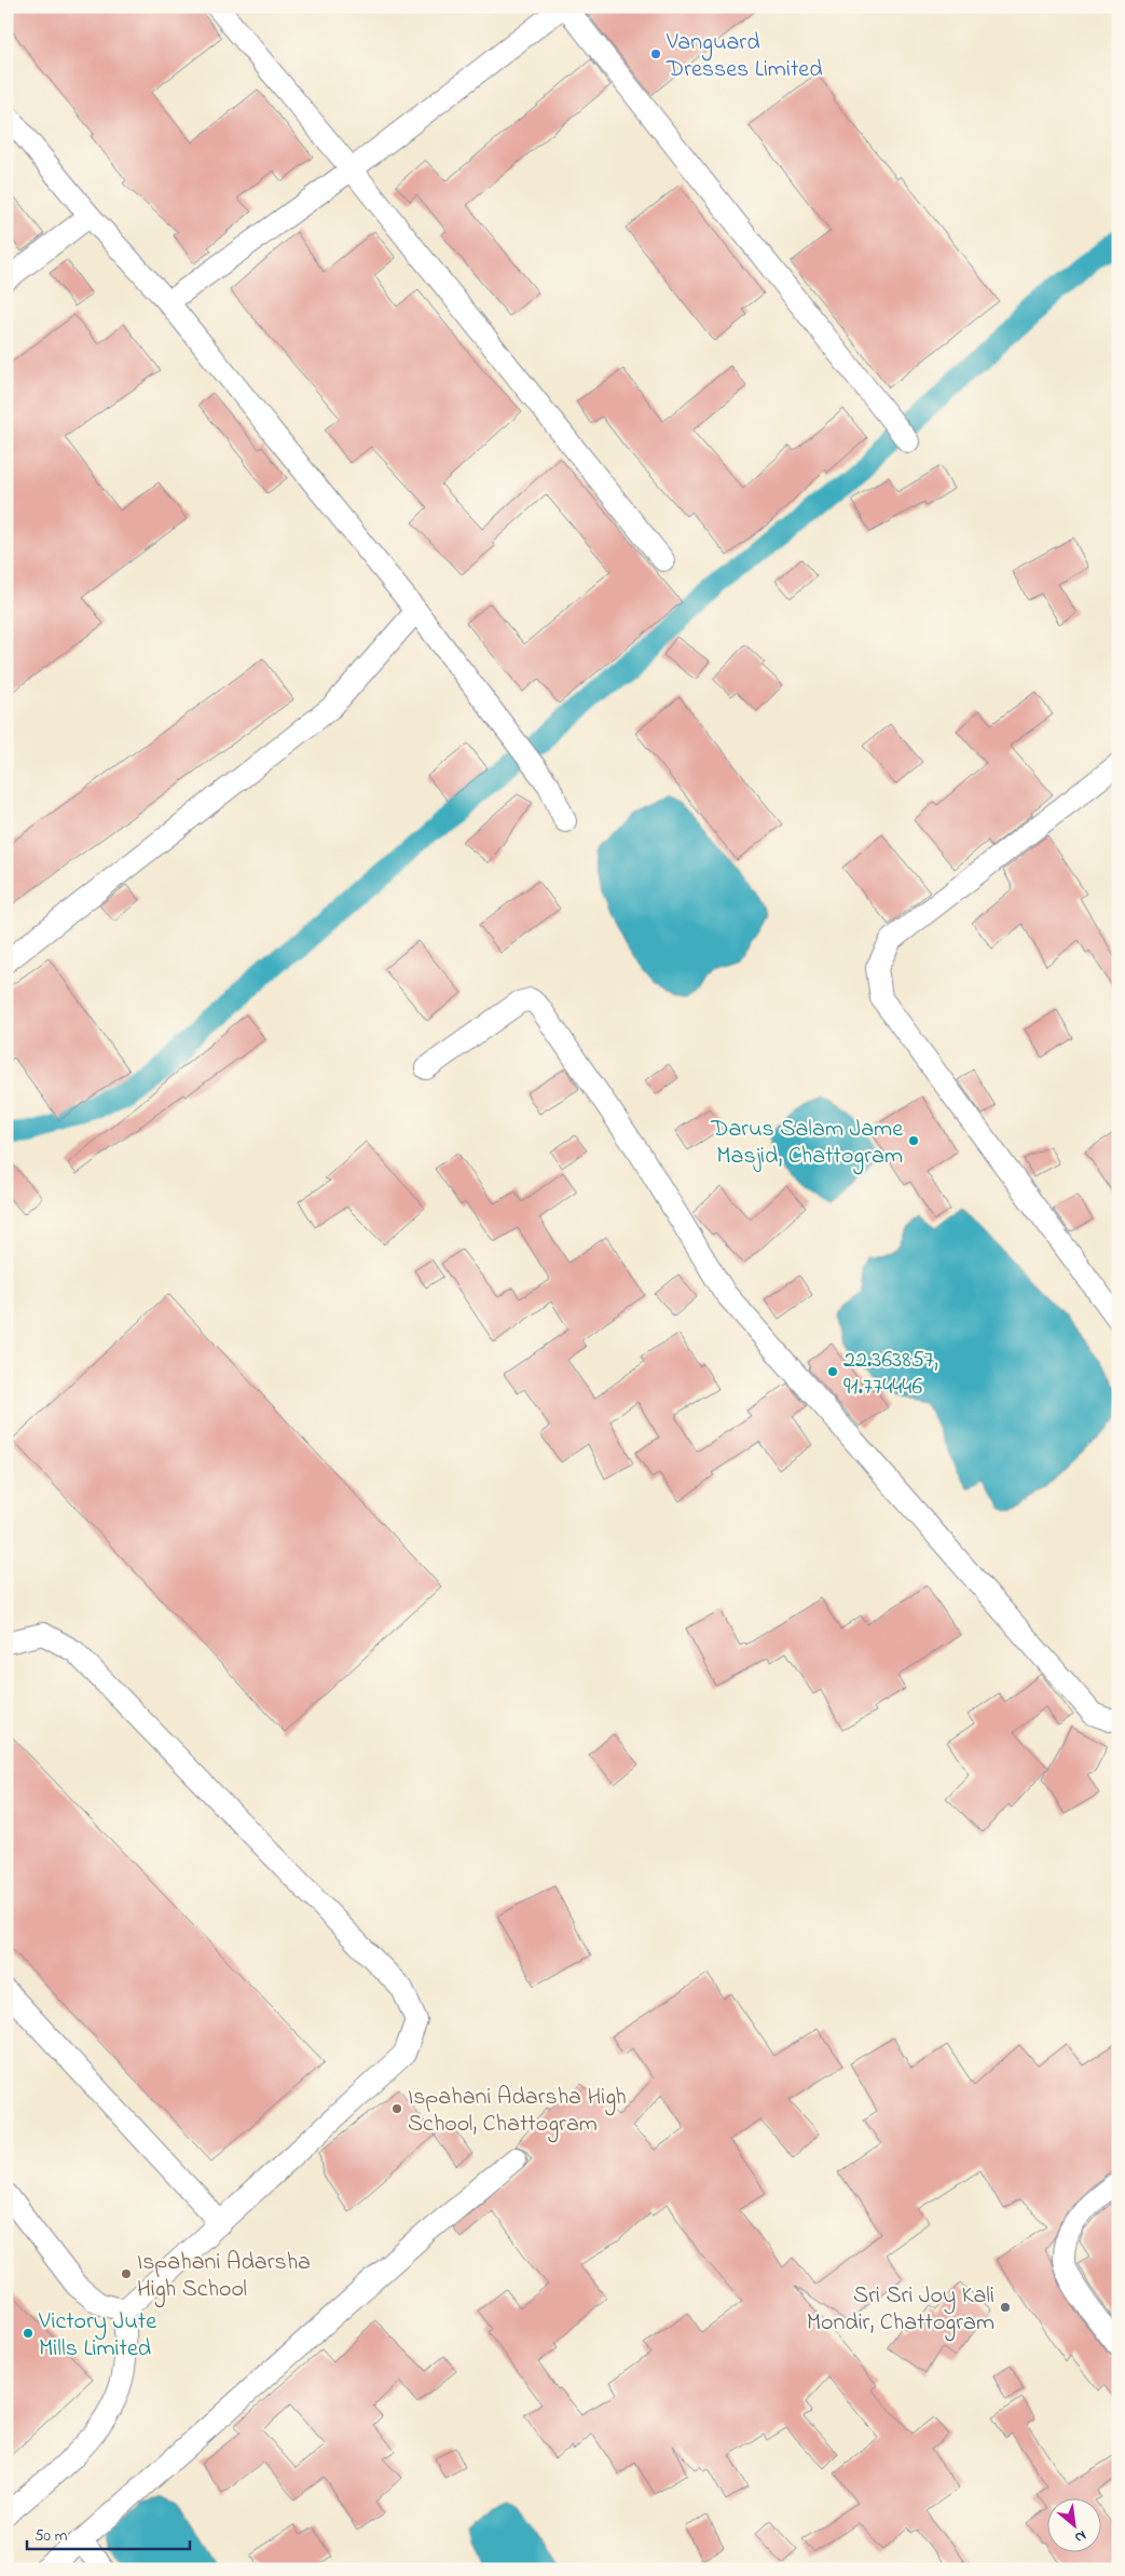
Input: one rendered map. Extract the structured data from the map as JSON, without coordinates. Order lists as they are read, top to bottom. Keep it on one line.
{"places":["Vanguard Dresses Limited","Darus Salam Jame Masjid, Chattogram","22.363857, 91.774446","Ispahani Adarsha High School, Chattogram","Ispahani Adarsha High School","Sri Sri Joy Kali Mondir, Chattogram","Victory Jute Mills Limited"],"scale_bar":"50 m","north":"bottom right"}
